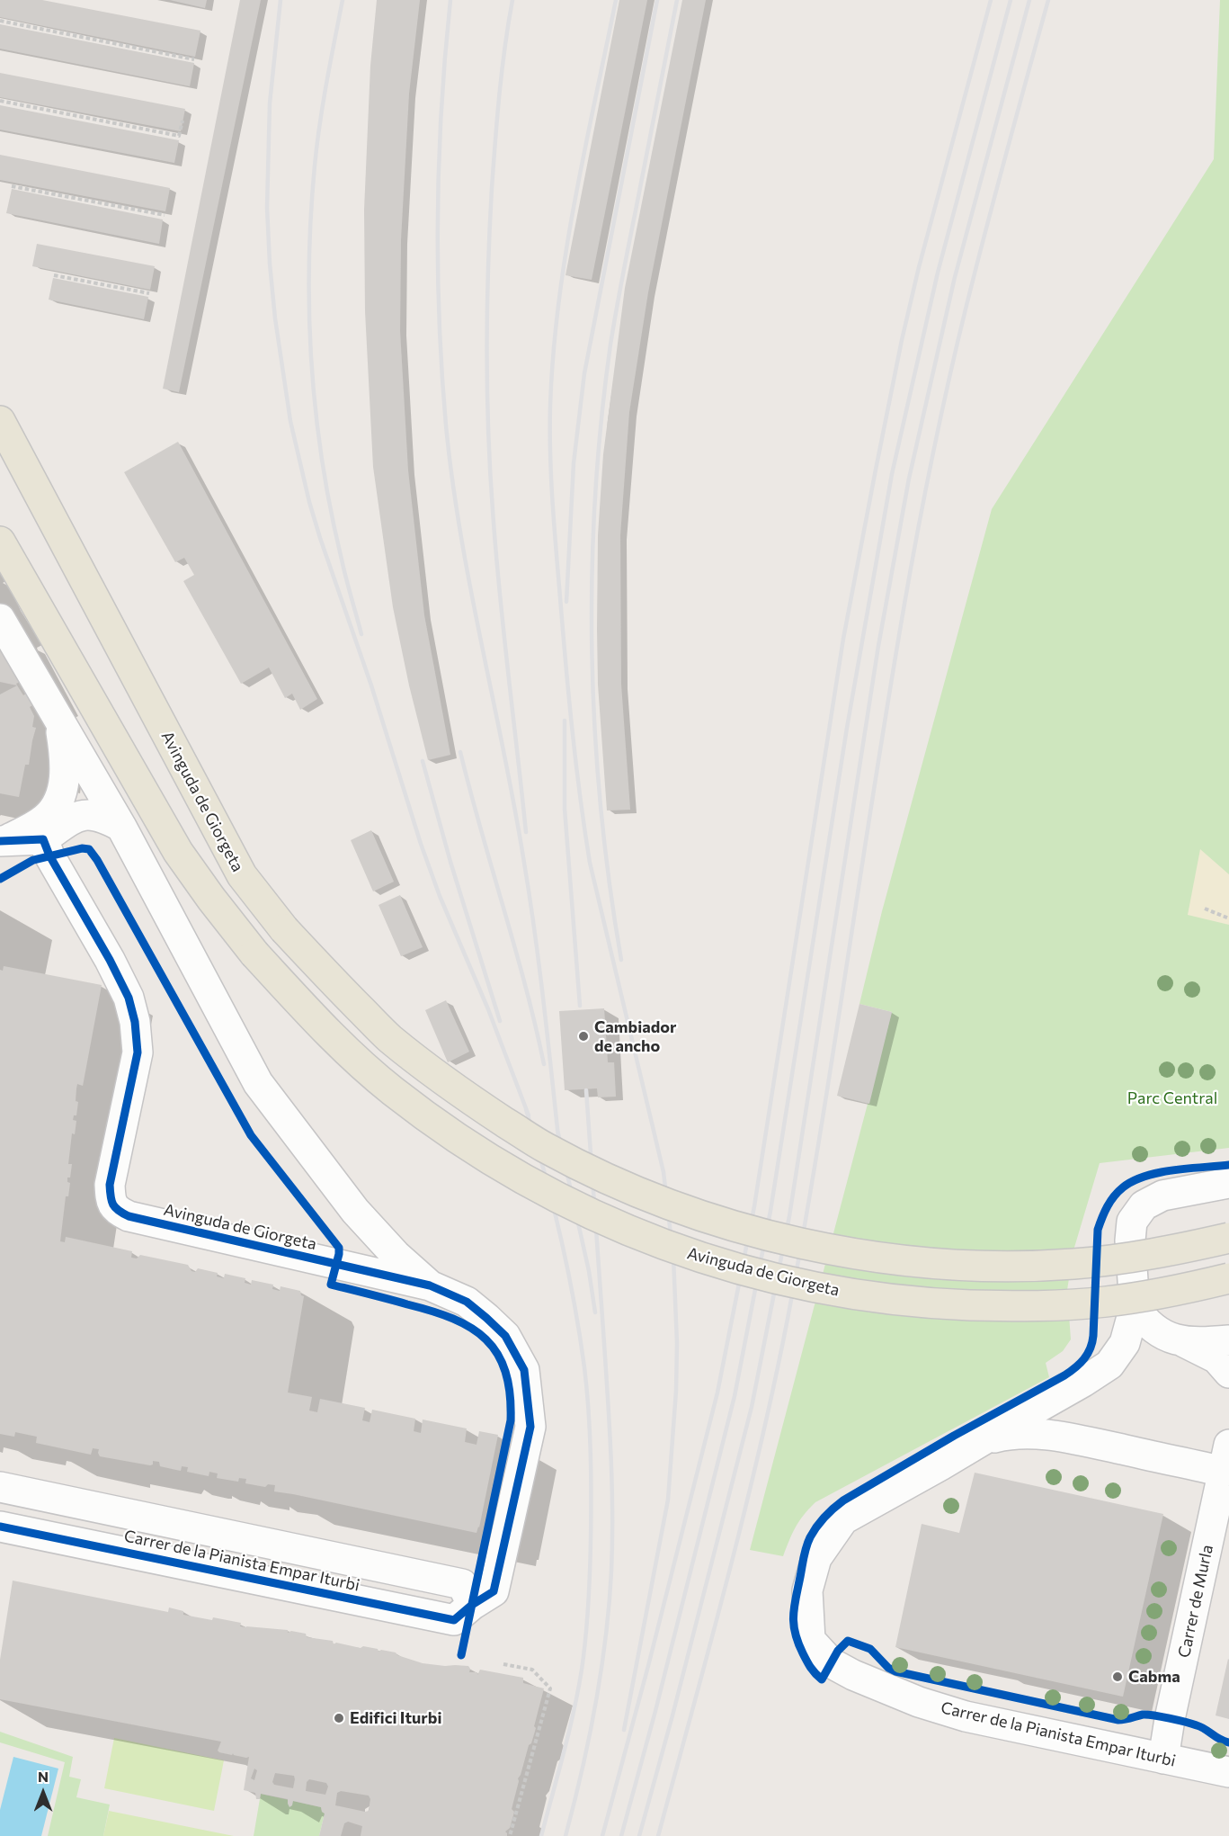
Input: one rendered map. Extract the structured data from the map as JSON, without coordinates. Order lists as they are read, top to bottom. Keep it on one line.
{"streets":{"main road":["Avinguda de Giorgeta"],"street":["Carrer de la Pianista Empar Iturbi","Carrer de Murla"]},"crossings":[["Avinguda de Giorgeta","Carrer de la Pianista Empar Iturbi"],["Carrer de la Pianista Empar Iturbi","Carrer de Murla"]],"parks":["Parc Central"],"places":["Cambiador de ancho","Cabma","Edifici Iturbi"],"north":"top"}
